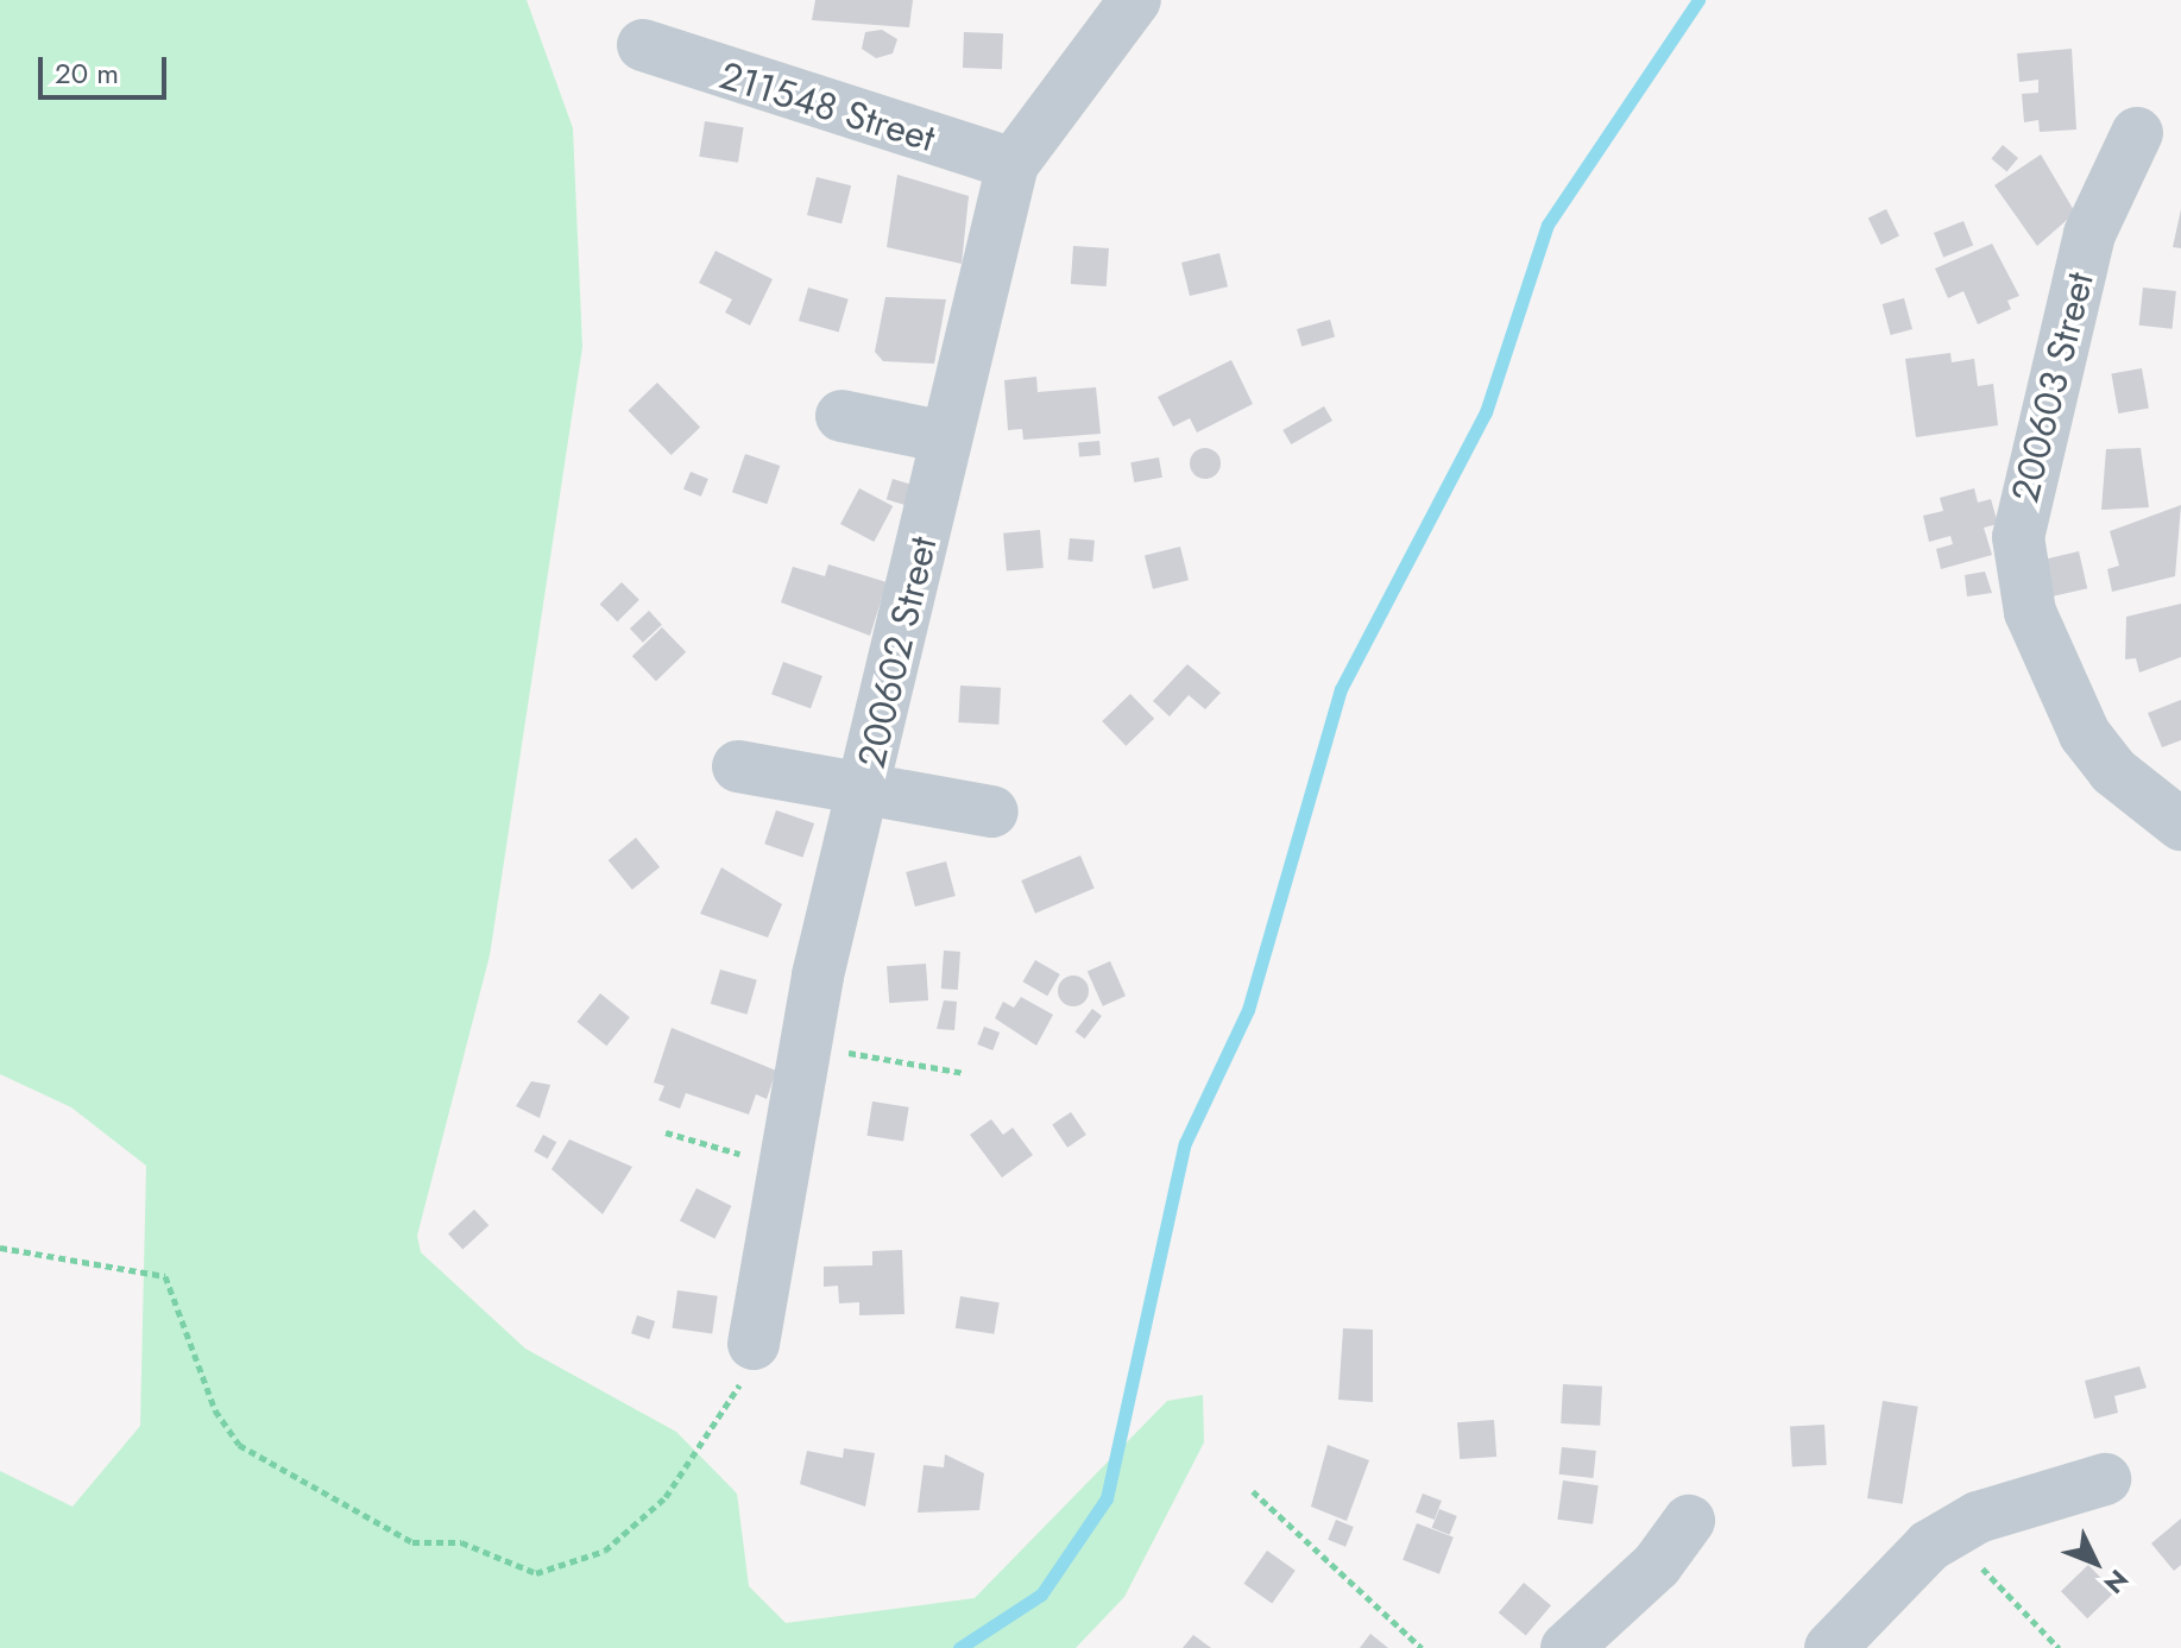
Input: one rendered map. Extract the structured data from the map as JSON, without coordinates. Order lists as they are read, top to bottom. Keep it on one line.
{"streets":{"street":["211548 Street","200603 Street","200602 Street"]},"crossings":[["211548 Street","200602 Street"]],"scale_bar":"20 m","north":"bottom right"}
